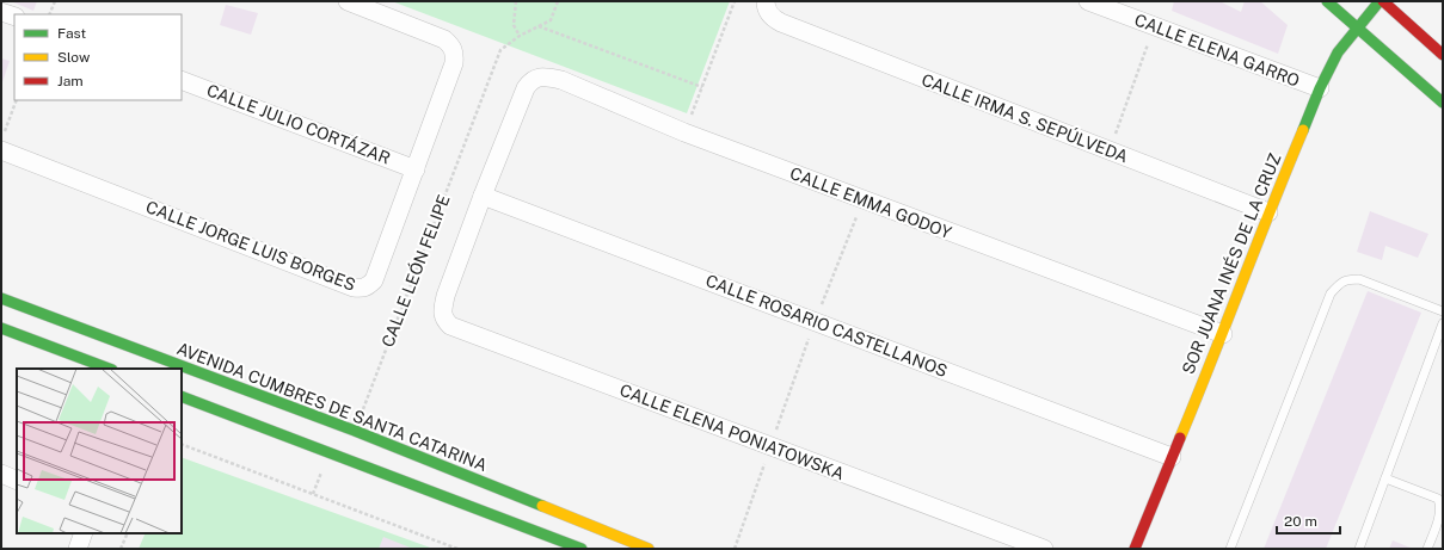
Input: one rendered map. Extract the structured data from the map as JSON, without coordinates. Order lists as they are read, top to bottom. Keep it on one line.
{"streets":{"street":["CALLE ELENA GARRO","CALLE IRMA S. SEPÚLVEDA","CALLE JULIO CORTÁZAR","CALLE EMMA GODOY","CALLE JORGE LUIS BORGES","SOR JUANA INÉS DE LA CRUZ","CALLE ROSARIO CASTELLANOS","AVENIDA CUMBRES DE SANTA CATARINA","CALLE ELENA PONIATOWSKA"],"path":["CALLE LEÓN FELIPE"]},"crossings":[["CALLE ELENA GARRO","SOR JUANA INÉS DE LA CRUZ"],["CALLE IRMA S. SEPÚLVEDA","SOR JUANA INÉS DE LA CRUZ"],["CALLE JULIO CORTÁZAR","CALLE JORGE LUIS BORGES"],["CALLE EMMA GODOY","SOR JUANA INÉS DE LA CRUZ"],["CALLE EMMA GODOY","CALLE ELENA PONIATOWSKA"],["SOR JUANA INÉS DE LA CRUZ","CALLE ROSARIO CASTELLANOS"],["CALLE LEÓN FELIPE","AVENIDA CUMBRES DE SANTA CATARINA"],["CALLE ROSARIO CASTELLANOS","CALLE ELENA PONIATOWSKA"]],"legend":["Fast","Slow","Jam"],"scale_bar":"20 m"}
